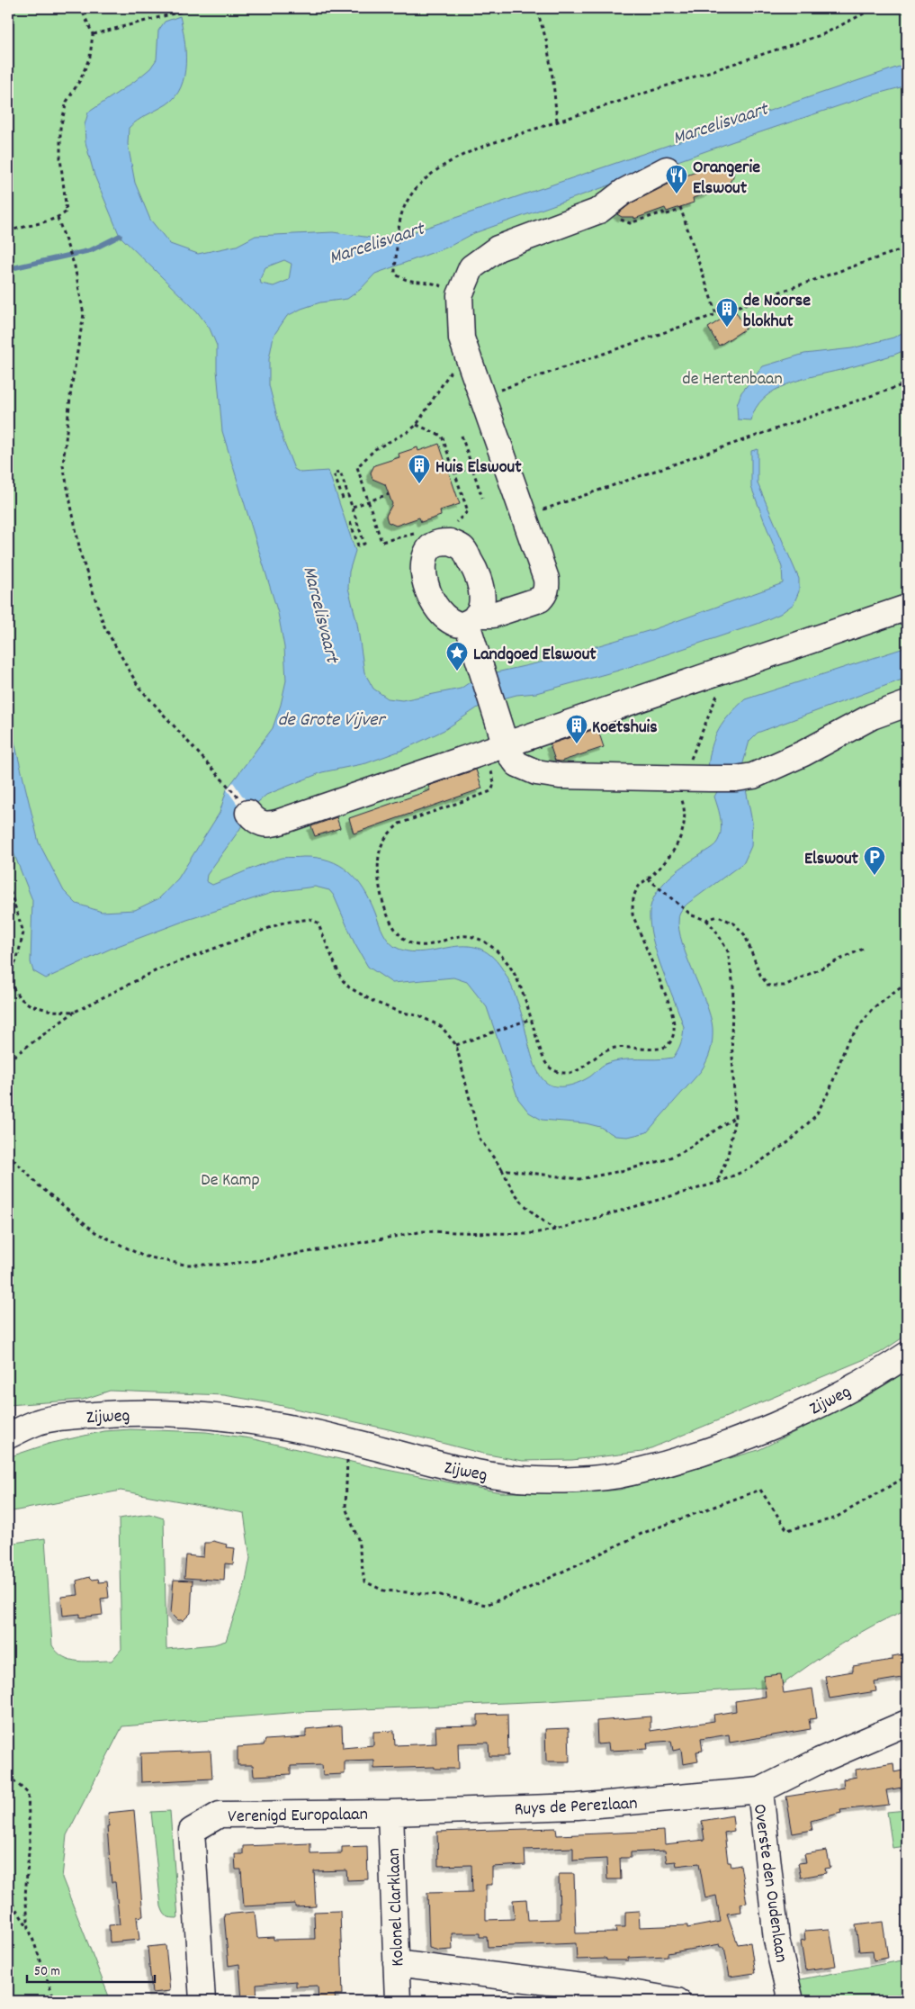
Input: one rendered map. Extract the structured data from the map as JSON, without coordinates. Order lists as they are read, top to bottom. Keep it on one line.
{"streets":{"street":["Zijweg","Ruys de Perezlaan","Verenigd Europalaan","Overste den Oudenlaan","Kolonel Clarklaan"]},"crossings":[["Ruys de Perezlaan","Verenigd Europalaan"],["Ruys de Perezlaan","Overste den Oudenlaan"],["Ruys de Perezlaan","Kolonel Clarklaan"],["Verenigd Europalaan","Kolonel Clarklaan"]],"water":["Marcelisvaart","de Grote Vijver"],"parks":["de Hertenbaan","De Kamp"],"places":{"restaurant":["Orangerie Elswout"],"building":["de Noorse blokhut","Huis Elswout","Koetshuis"],"place":["Landgoed Elswout"],"parking":["Elswout"]},"scale_bar":"50 m"}
